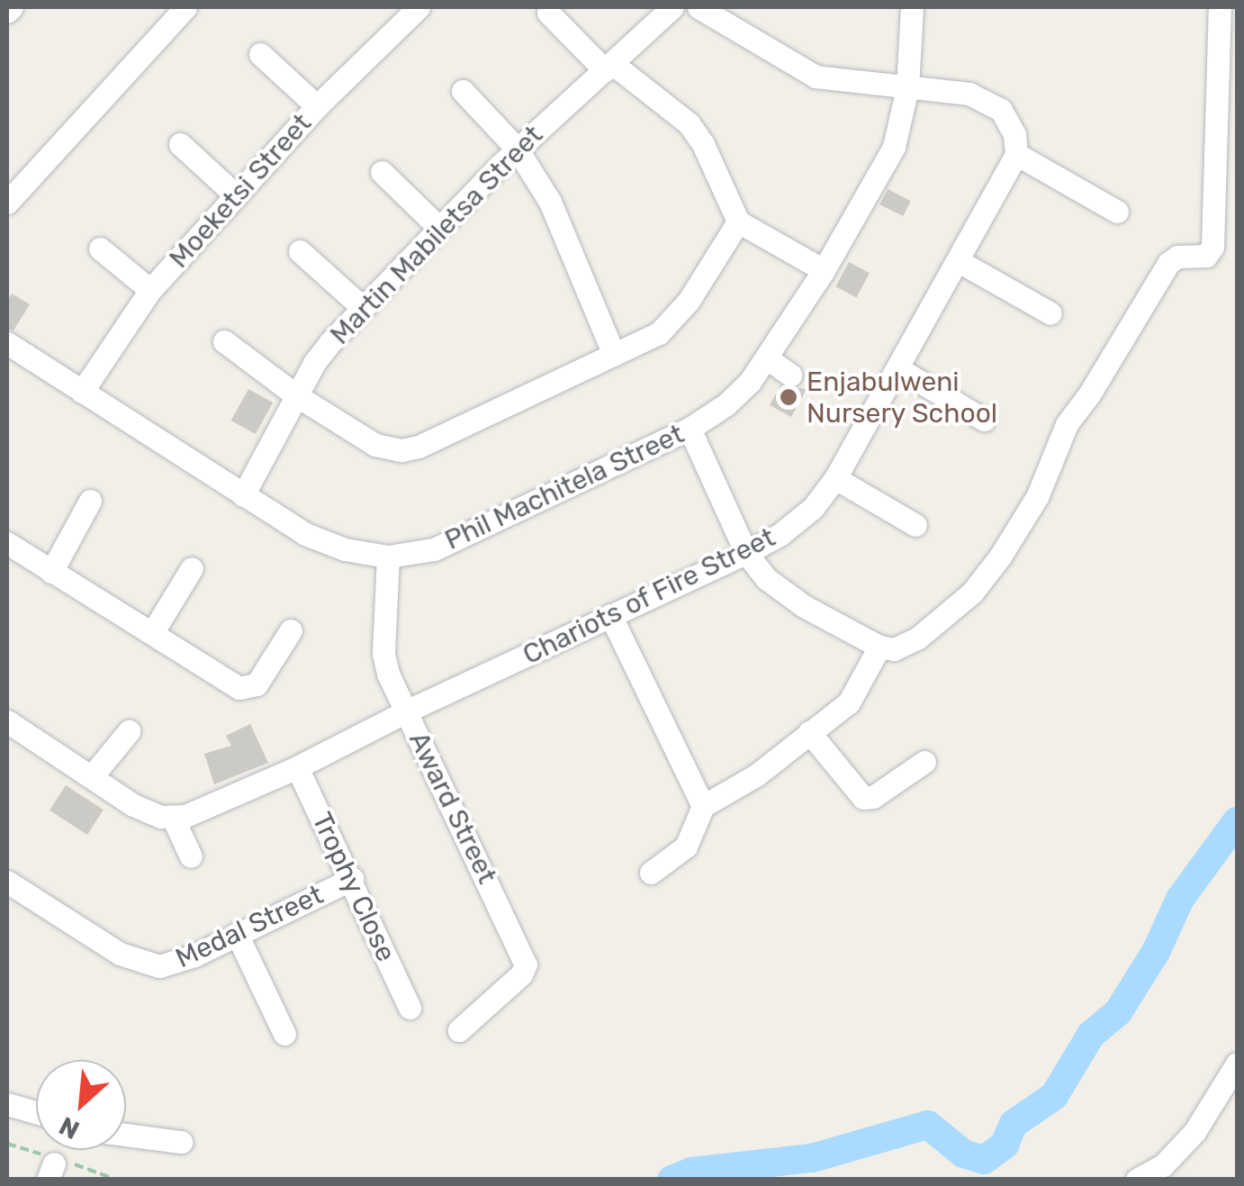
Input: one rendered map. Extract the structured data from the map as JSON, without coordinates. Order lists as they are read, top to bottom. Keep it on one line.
{"streets":{"street":["Moeketsi Street","Martin Mabiletsa Street","Phil Machitela Street","Chariots of Fire Street","Award Street","Trophy Close","Medal Street"]},"crossings":[["Moeketsi Street","Phil Machitela Street"],["Martin Mabiletsa Street","Phil Machitela Street"],["Phil Machitela Street","Award Street"],["Chariots of Fire Street","Award Street"],["Chariots of Fire Street","Trophy Close"],["Trophy Close","Medal Street"]],"places":["Enjabulweni Nursery School"],"north":"bottom left"}
